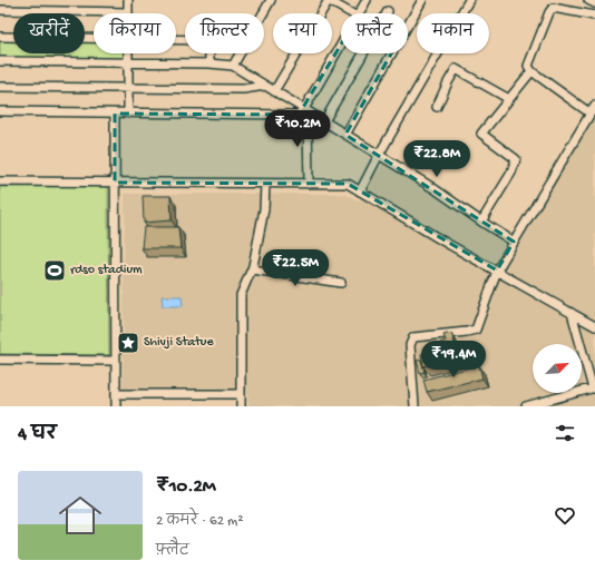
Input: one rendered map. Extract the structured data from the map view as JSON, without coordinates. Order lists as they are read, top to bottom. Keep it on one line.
{"places":{"sports":["rdso stadium"],"place":["Shivji Statue"]},"north":"top right","page":{"chip":["खरीदें","किराया","फ़िल्टर","नया","फ़्लैट","मकान"],"price":["₹10.2M","₹22.8M","₹22.5M","₹19.4M"],"heading":"4 घर","list":[{"name":"₹10.2M","note":"2 कमरे · 62 m² · फ़्लैट"}]}}
